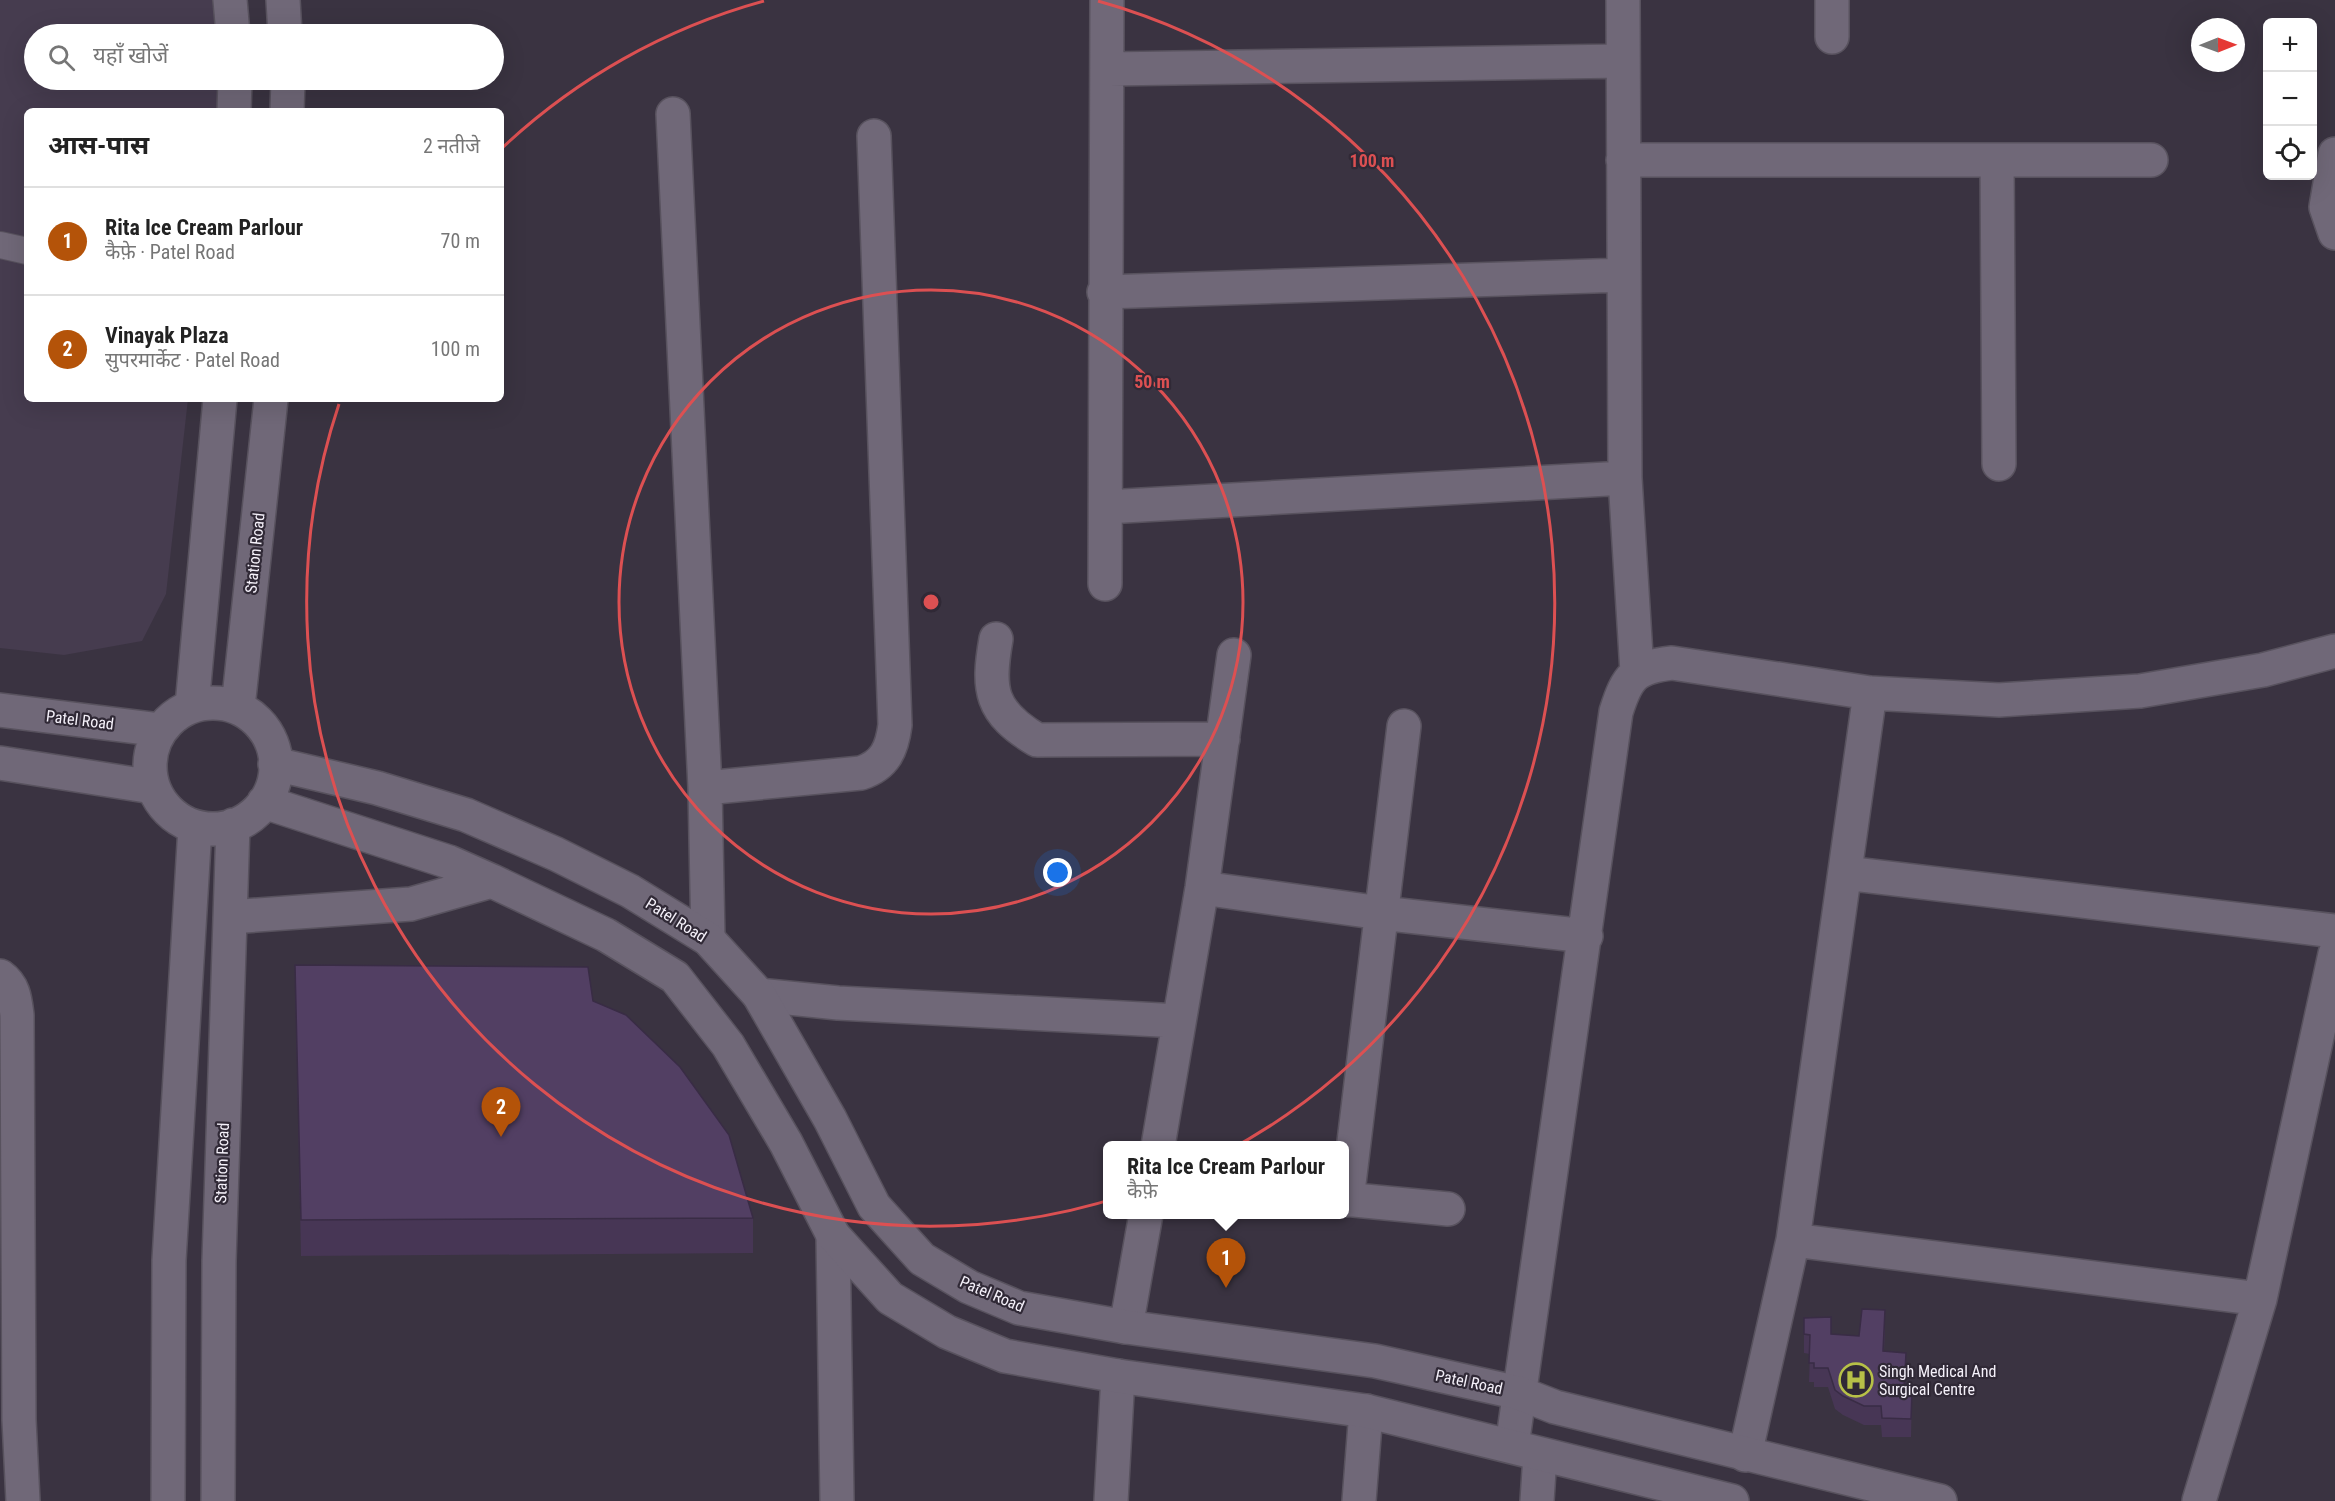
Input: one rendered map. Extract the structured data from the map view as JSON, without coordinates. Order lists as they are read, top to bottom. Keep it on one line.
{"streets":{"street":["Station Road","Patel Road"]},"crossings":[["Station Road","Patel Road"]],"places":{"hospital":["Singh Medical And Surgical Centre"]},"north":"right","page":{"map_buttons":["+","−"],"search":"यहाँ खोजें","heading":["आस-पास","2 नतीजे"],"list":[{"mark":"1","name":"Rita Ice Cream Parlour","note":"कैफ़े · Patel Road","value":"70 m"},{"mark":"2","name":"Vinayak Plaza","note":"सुपरमार्केट · Patel Road","value":"100 m"}],"pins":["2","1"],"popup":["Rita Ice Cream Parlour","कैफ़े"]},"rings":["100 m","50 m"]}
